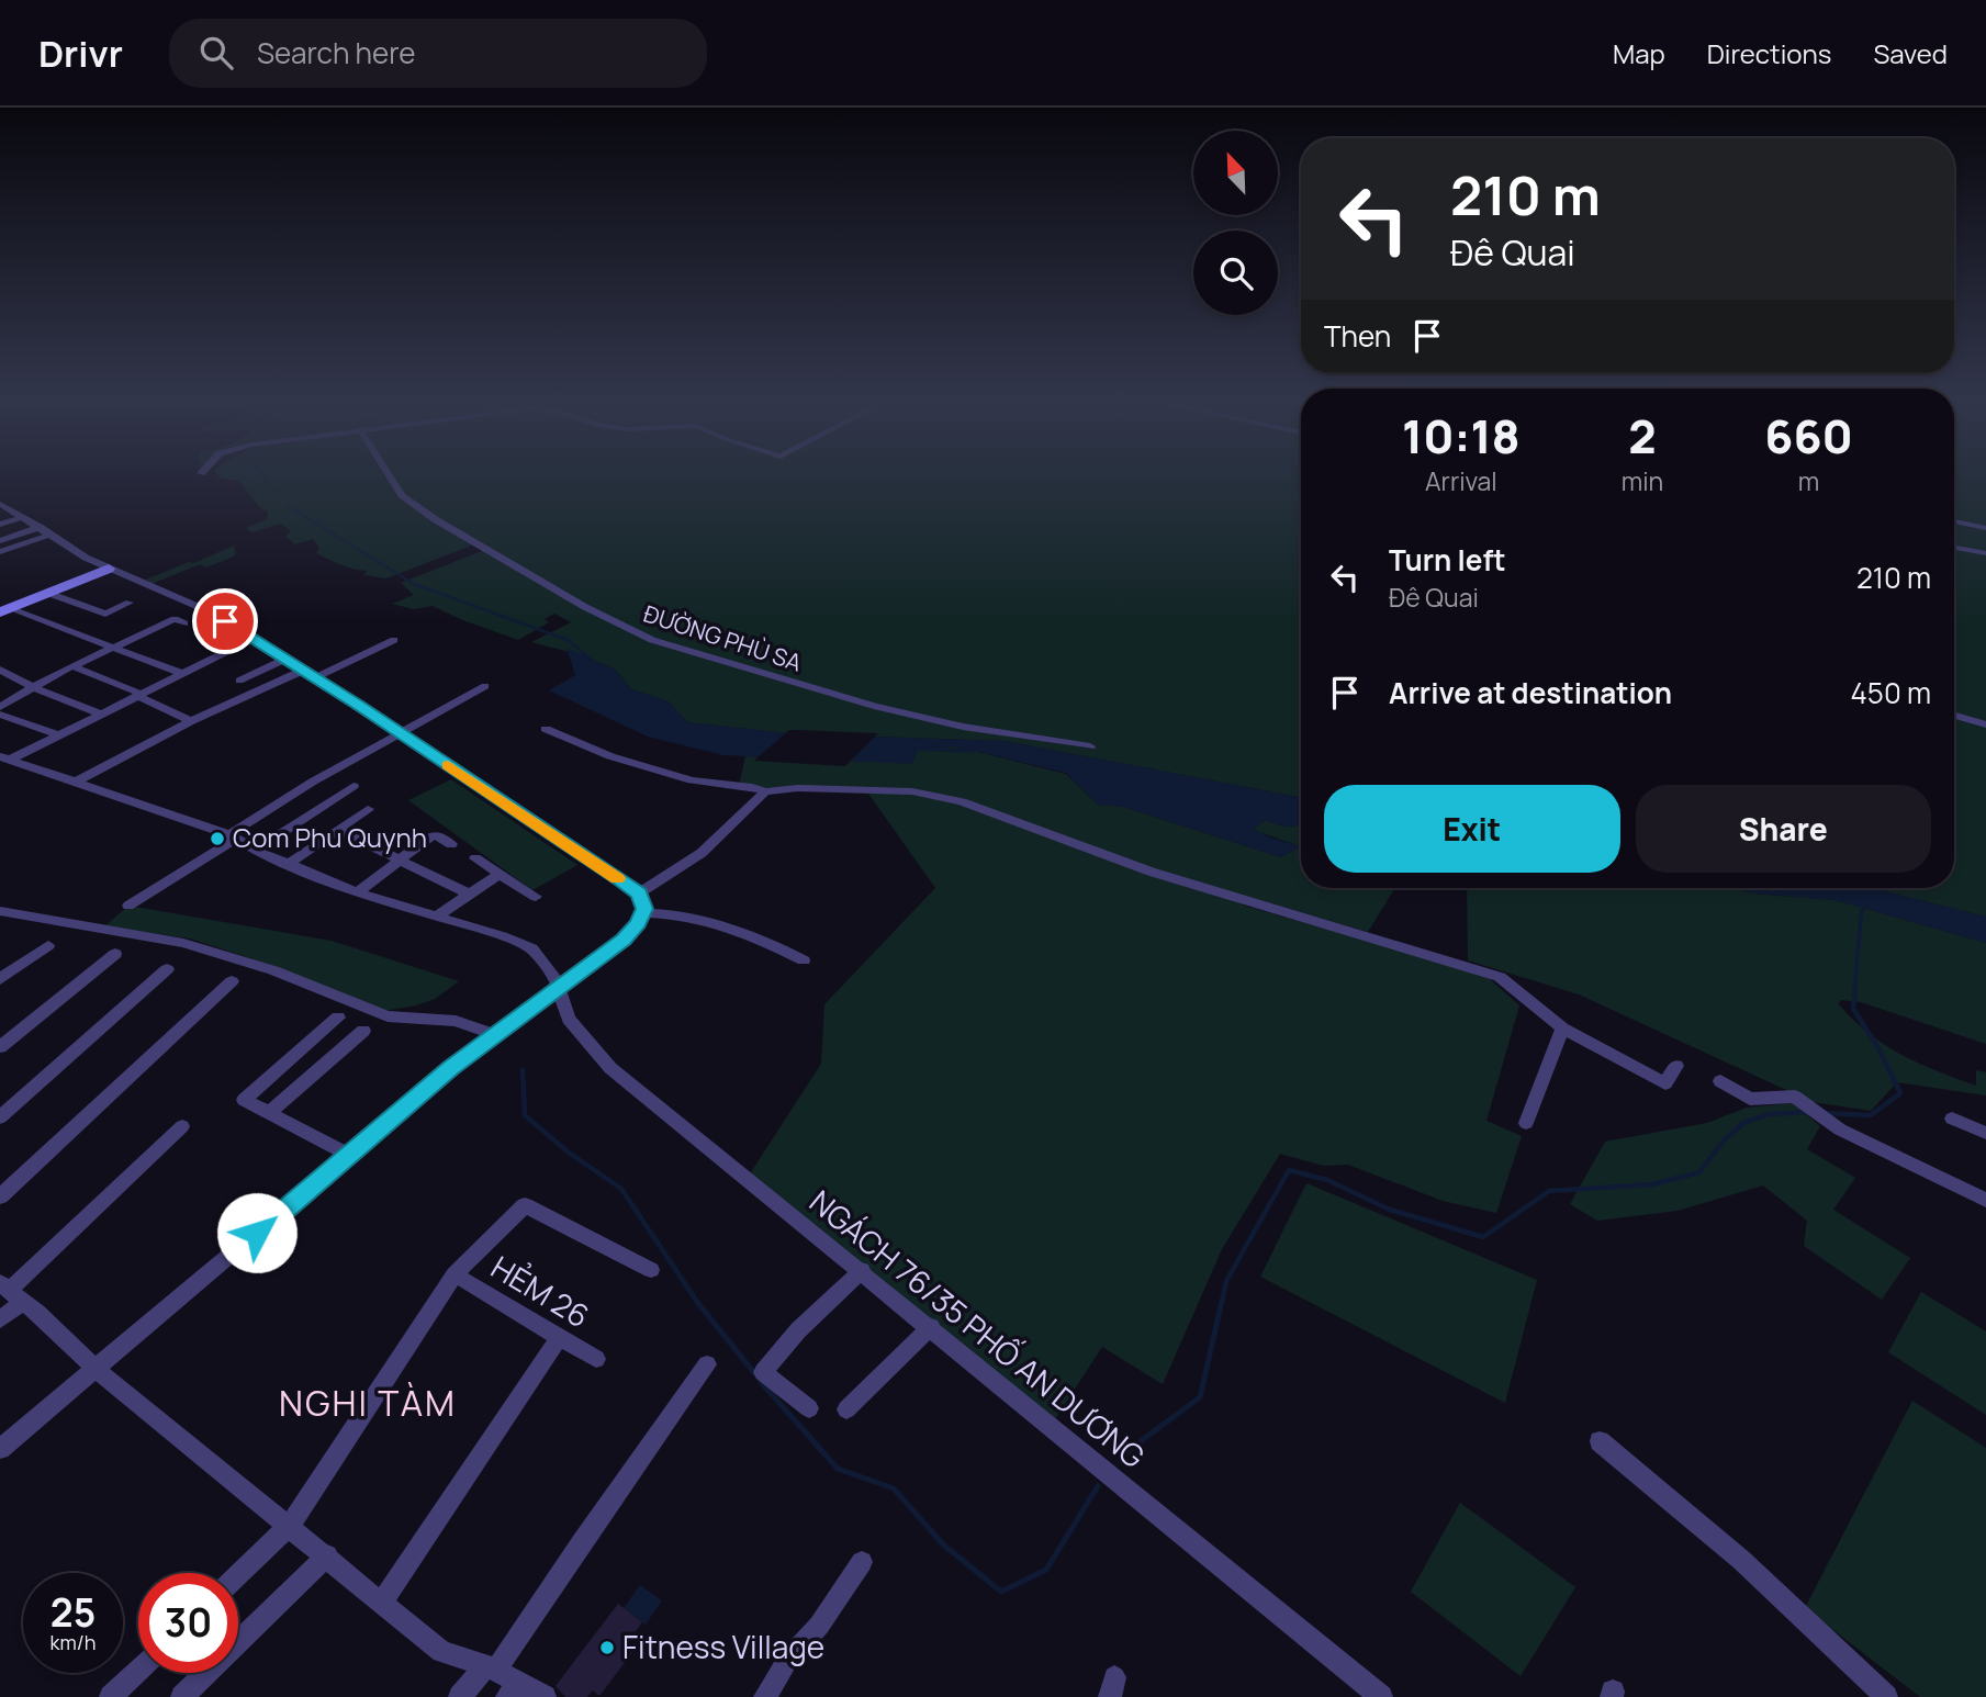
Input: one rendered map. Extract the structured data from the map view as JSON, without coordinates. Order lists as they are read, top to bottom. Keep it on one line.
{"streets":{"street":["ĐƯỜNG PHÙ SA","HẺM 26","NGÁCH 76/35 PHỐ AN DƯƠNG"]},"districts":["NGHI TÀM"],"places":["Com Phu Quynh","Fitness Village"],"north":"top left","page":{"header":"Drivr","search":"Search here","nav":["Map","Directions","Saved"],"turn":["210 m","Đê Quai"],"then":"Then","eta":["10:18","Arrival","2","min","660","m"],"list":[{"name":"Turn left","note":"Đê Quai","value":"210 m"},{"name":"Arrive at destination","value":"450 m"}],"buttons":["Exit","Share"],"speed":"25 km/h","limit":"30"}}
